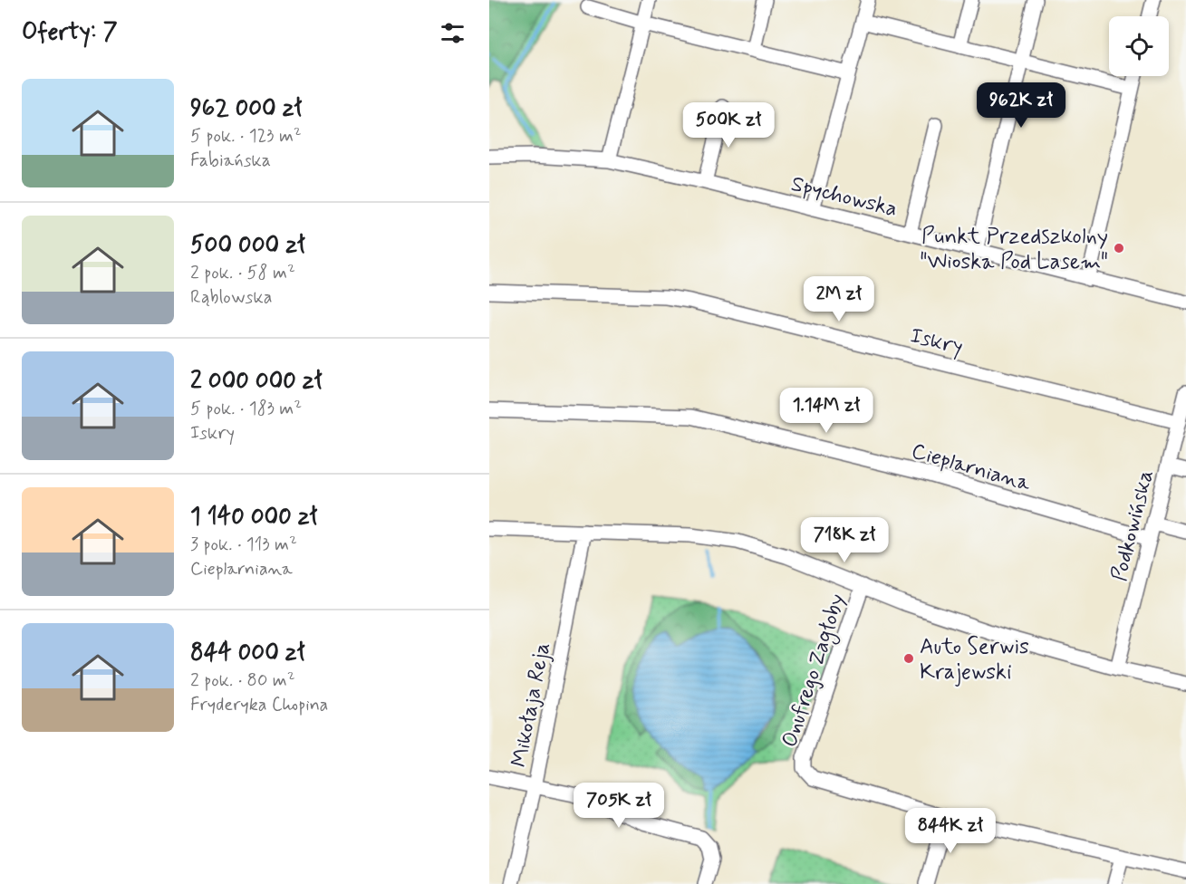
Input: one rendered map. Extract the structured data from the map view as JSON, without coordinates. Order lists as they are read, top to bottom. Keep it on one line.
{"streets":{"street":["Spychowska","Iskry","Cieplarniana","Podkowińska","Onufrego Zagłoby","Mikołaja Reja"]},"crossings":[["Iskry","Podkowińska"],["Cieplarniana","Podkowińska"]],"places":["Punkt Przedszkolny \"Wioska Pod Lasem\"","Auto Serwis Krajewski"],"page":{"heading":"Oferty: 7","list":[{"name":"962 000 zł","note":"5 pok. · 123 m² · Fabiańska"},{"name":"500 000 zł","note":"2 pok. · 58 m² · Rąblowska"},{"name":"2 000 000 zł","note":"5 pok. · 183 m² · Iskry"},{"name":"1 140 000 zł","note":"3 pok. · 113 m² · Cieplarniana"},{"name":"844 000 zł","note":"2 pok. · 80 m² · Fryderyka Chopina"}],"price":["962K zł","500K zł","2M zł","1.14M zł","718K zł","705K zł","844K zł"]}}
